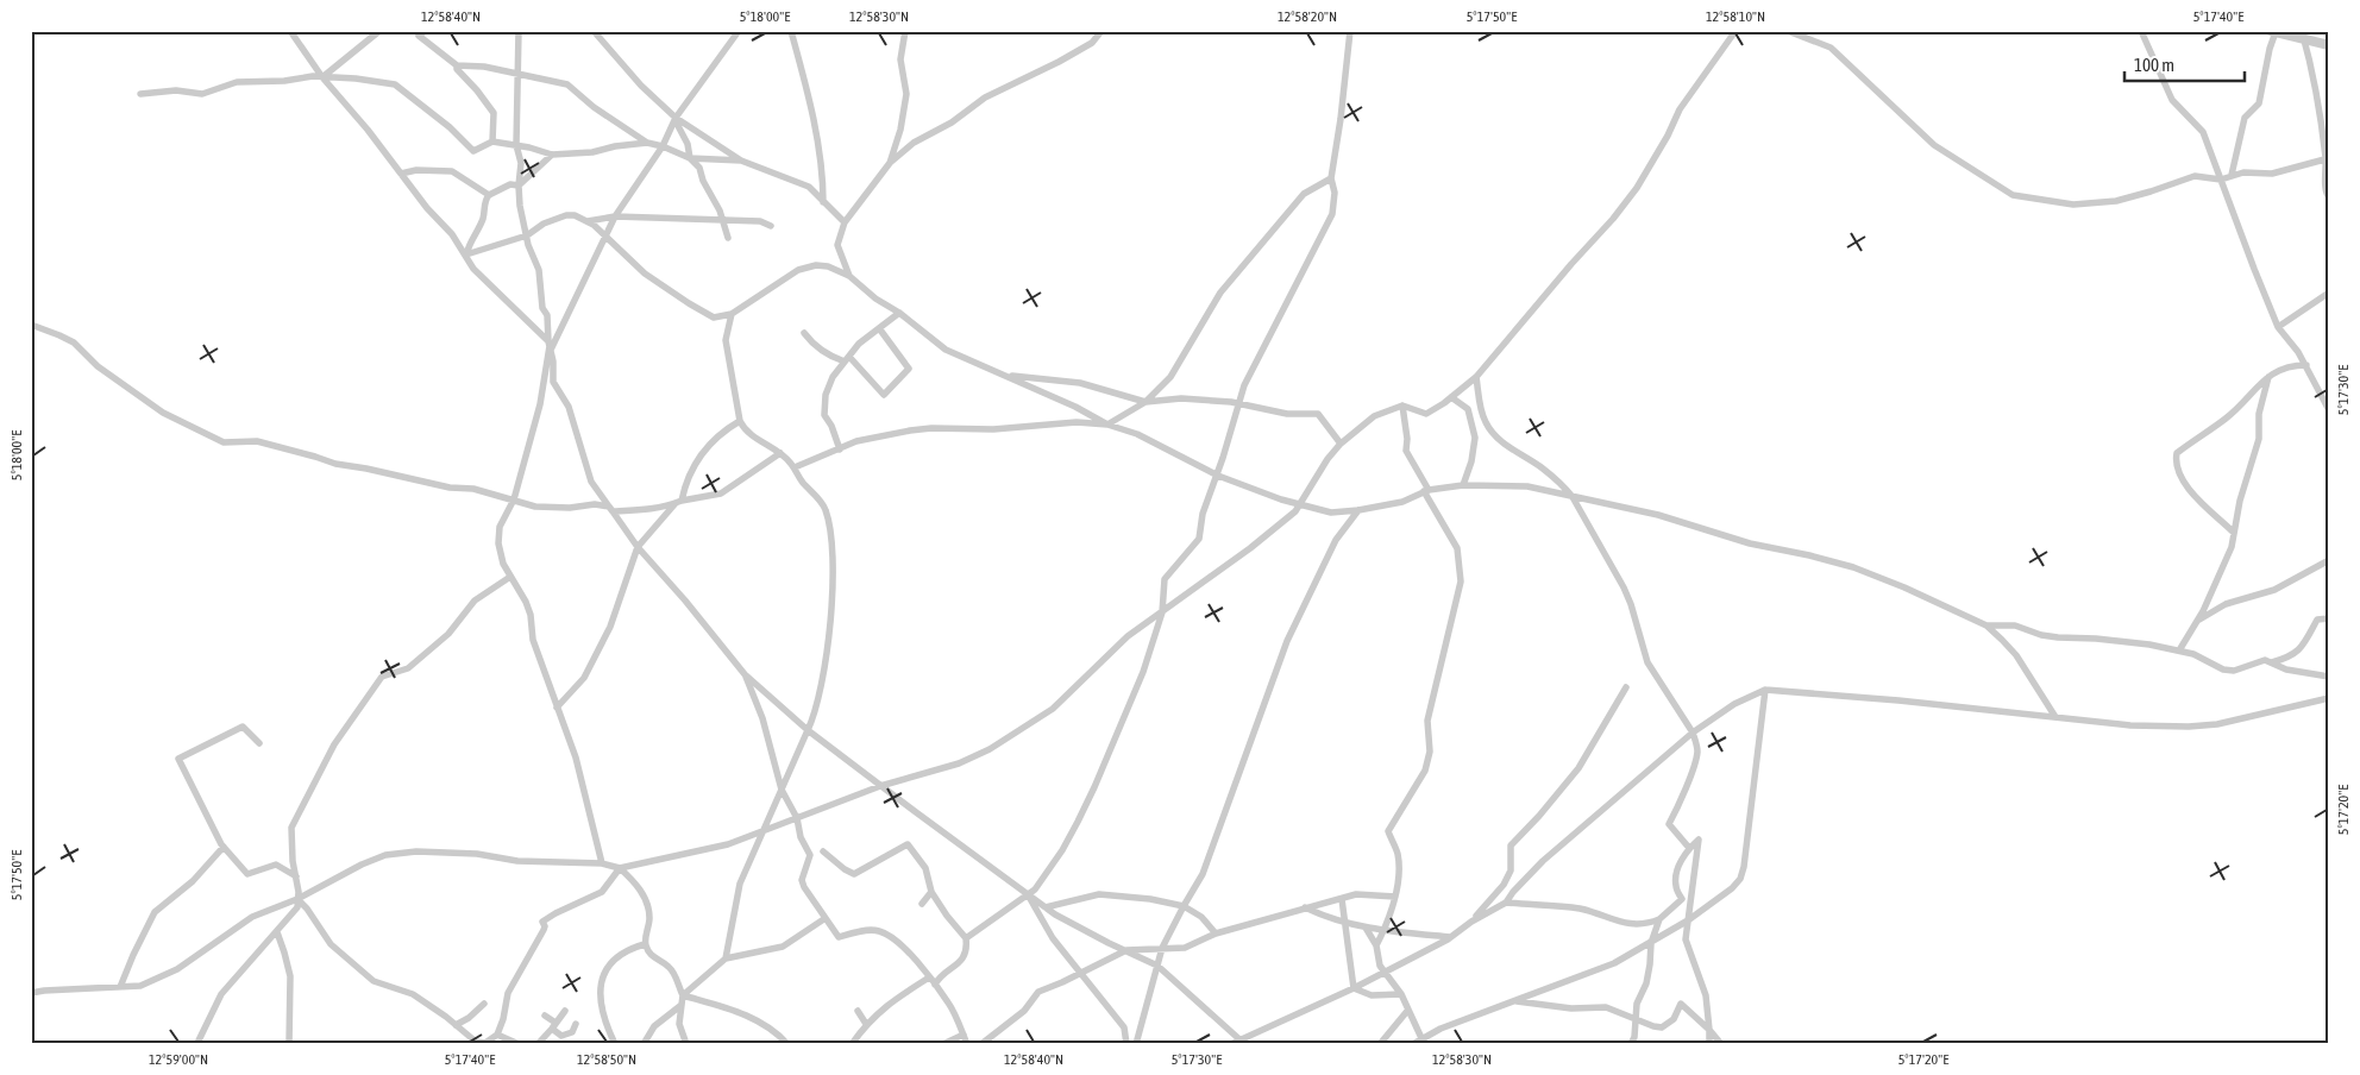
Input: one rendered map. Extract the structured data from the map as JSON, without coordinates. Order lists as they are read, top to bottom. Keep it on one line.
{"scale_bar":"100 m","coordinates":["12°58'40\"N","5°18'00\"E","12°58'30\"N","12°58'20\"N","5°17'50\"E","12°58'10\"N","5°17'40\"E","5°17'30\"E","5°17'20\"E","12°59'00\"N","12°58'50\"N"]}
